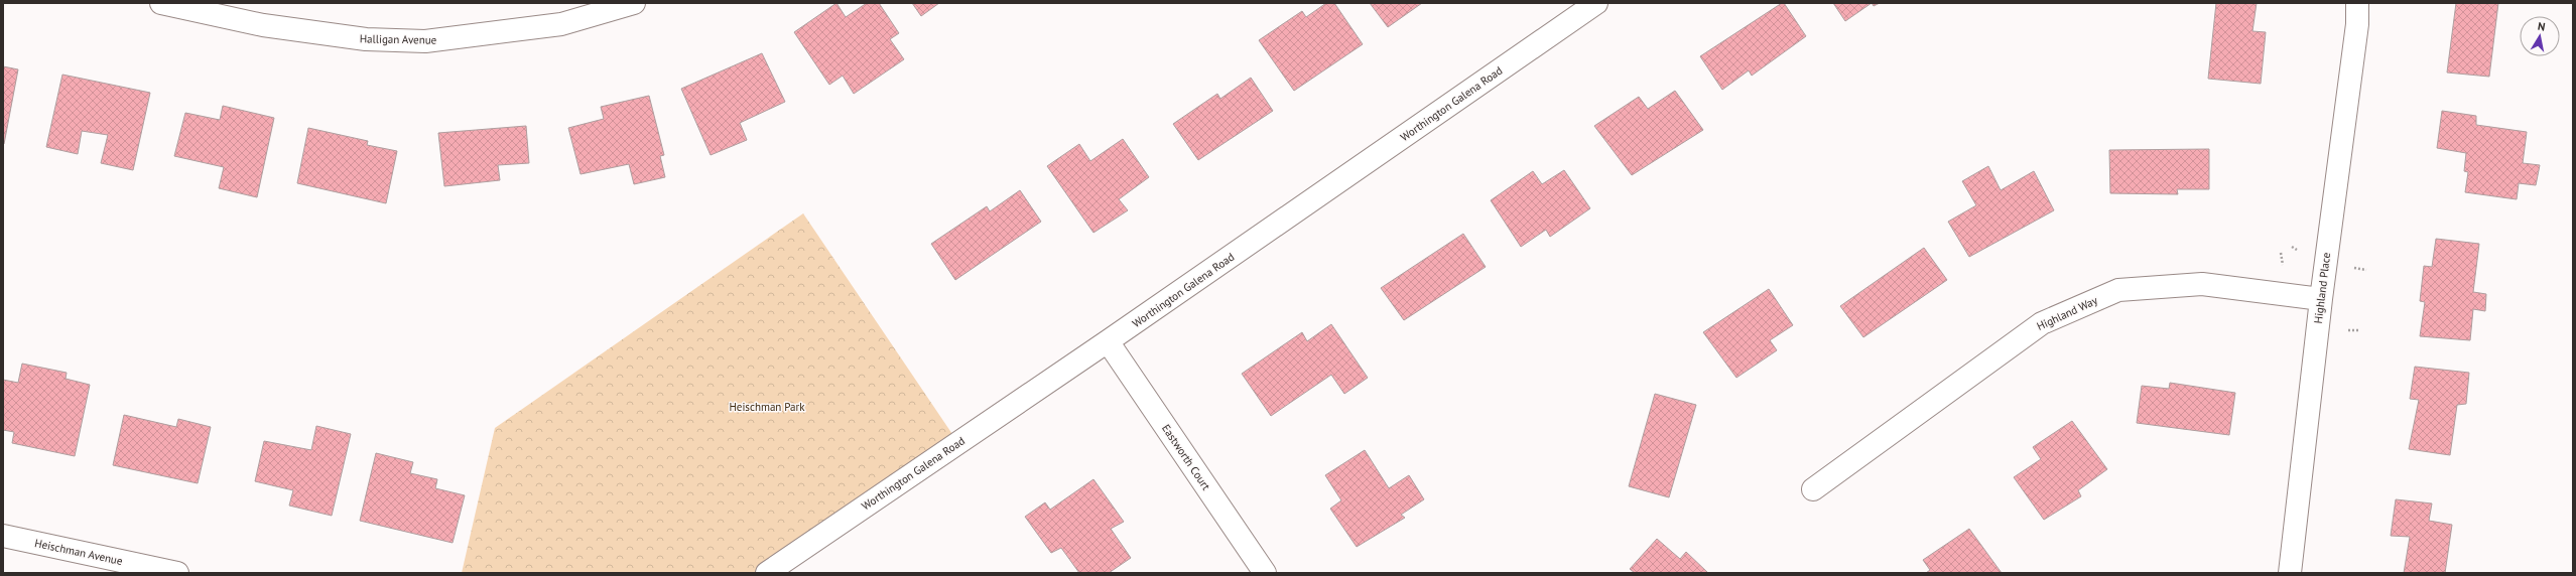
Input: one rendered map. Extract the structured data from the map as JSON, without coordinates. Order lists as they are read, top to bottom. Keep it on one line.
{"streets":{"street":["Halligan Avenue","Worthington Galena Road","Highland Place","Highland Way","Eastworth Court","Heischman Avenue"]},"crossings":[["Worthington Galena Road","Eastworth Court"],["Highland Place","Highland Way"]],"parks":["Heischman Park"],"north":"top"}
